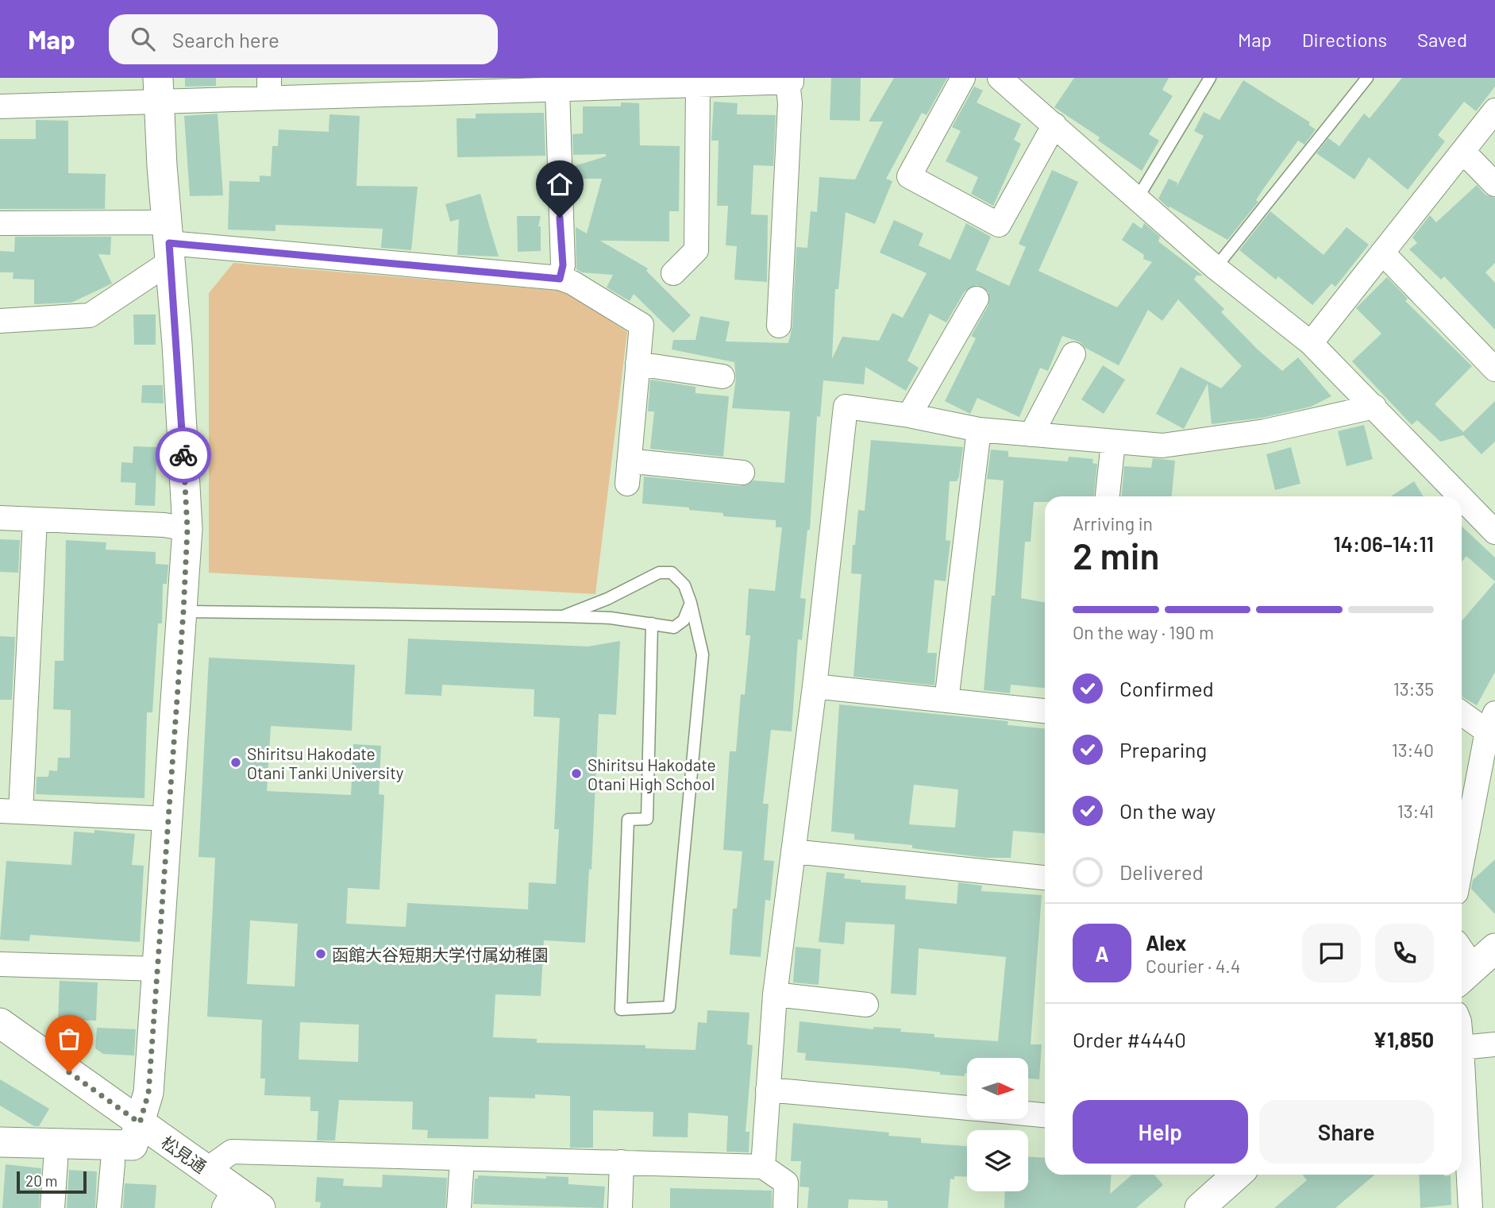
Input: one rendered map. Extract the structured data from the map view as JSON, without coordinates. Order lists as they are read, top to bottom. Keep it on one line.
{"streets":{"street":["松見通"]},"places":["Shiritsu Hakodate Otani Tanki University","Shiritsu Hakodate Otani High School","函館大谷短期大学付属幼稚園"],"scale_bar":"20 m","north":"right","page":{"header":"Map","search":"Search here","nav":["Map","Directions","Saved"],"heading":["2 min","Arriving in","14:06–14:11"],"panel":["Alex","Courier · 4.4","Order #4440","¥1,850"],"bar":"On the way · 190 m","list":[["Confirmed","13:35"],["Preparing","13:40"],["On the way","13:41"],"Delivered"],"round":"A","buttons":["Help","Share"],"scale":"20 m"}}
